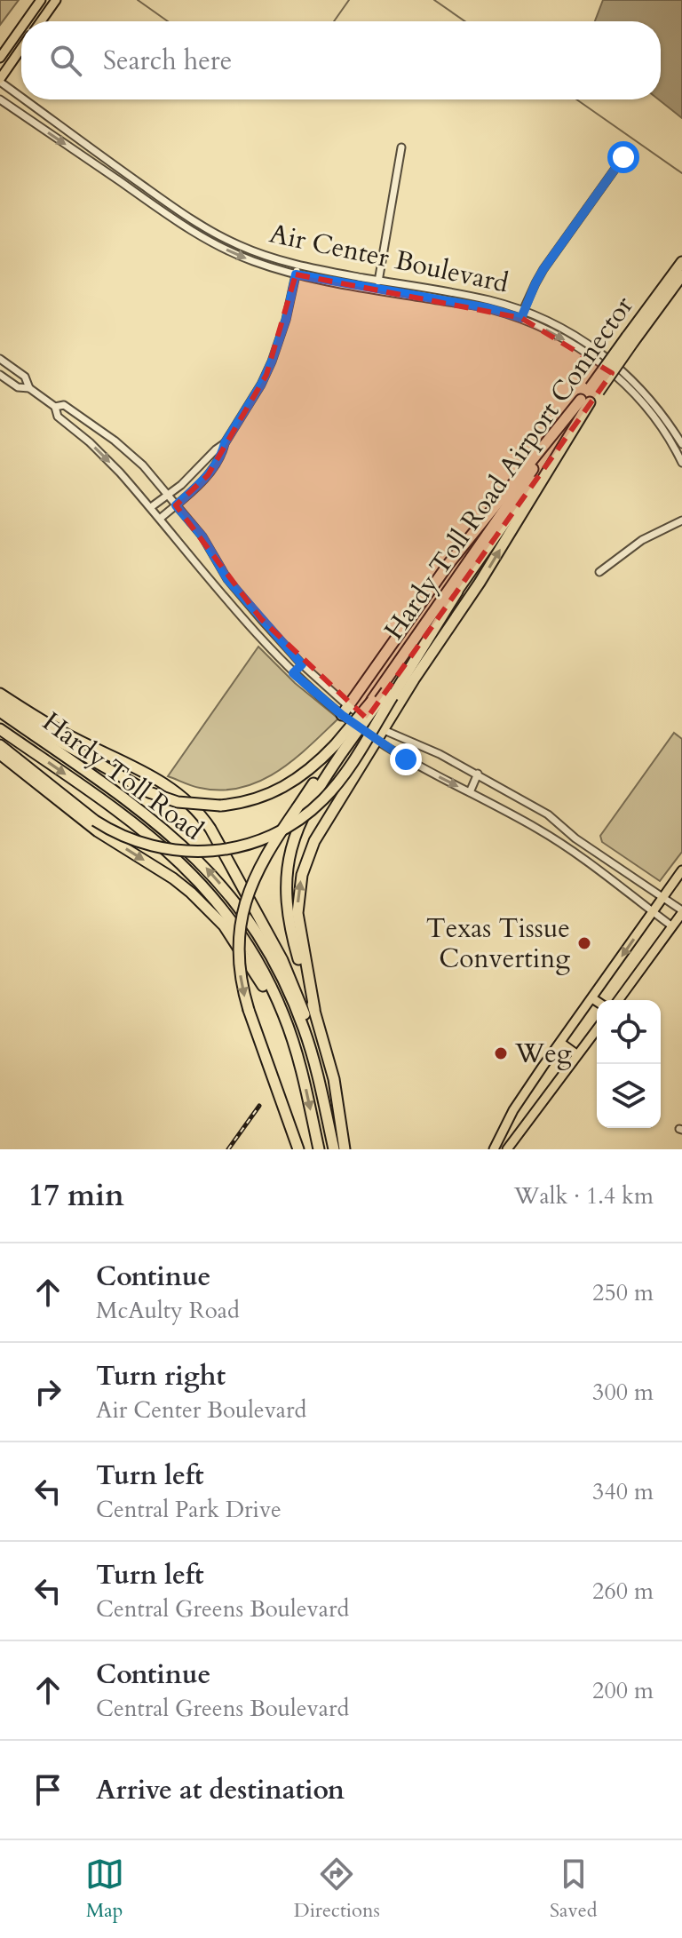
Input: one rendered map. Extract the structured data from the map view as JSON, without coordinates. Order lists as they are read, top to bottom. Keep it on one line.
{"streets":{"highway":["Hardy Toll Road Airport Connector","Hardy Toll Road"],"street":["Air Center Boulevard"]},"places":["Texas Tissue Converting","Weg"],"page":{"search":"Search here","heading":["17 min","Walk · 1.4 km"],"list":[["Continue","McAulty Road","250 m"],["Turn right","Air Center Boulevard","300 m"],["Turn left","Central Park Drive","340 m"],["Turn left","Central Greens Boulevard","260 m"],["Continue","Central Greens Boulevard","200 m"],"Arrive at destination"],"nav":["Map","Directions","Saved"]}}
